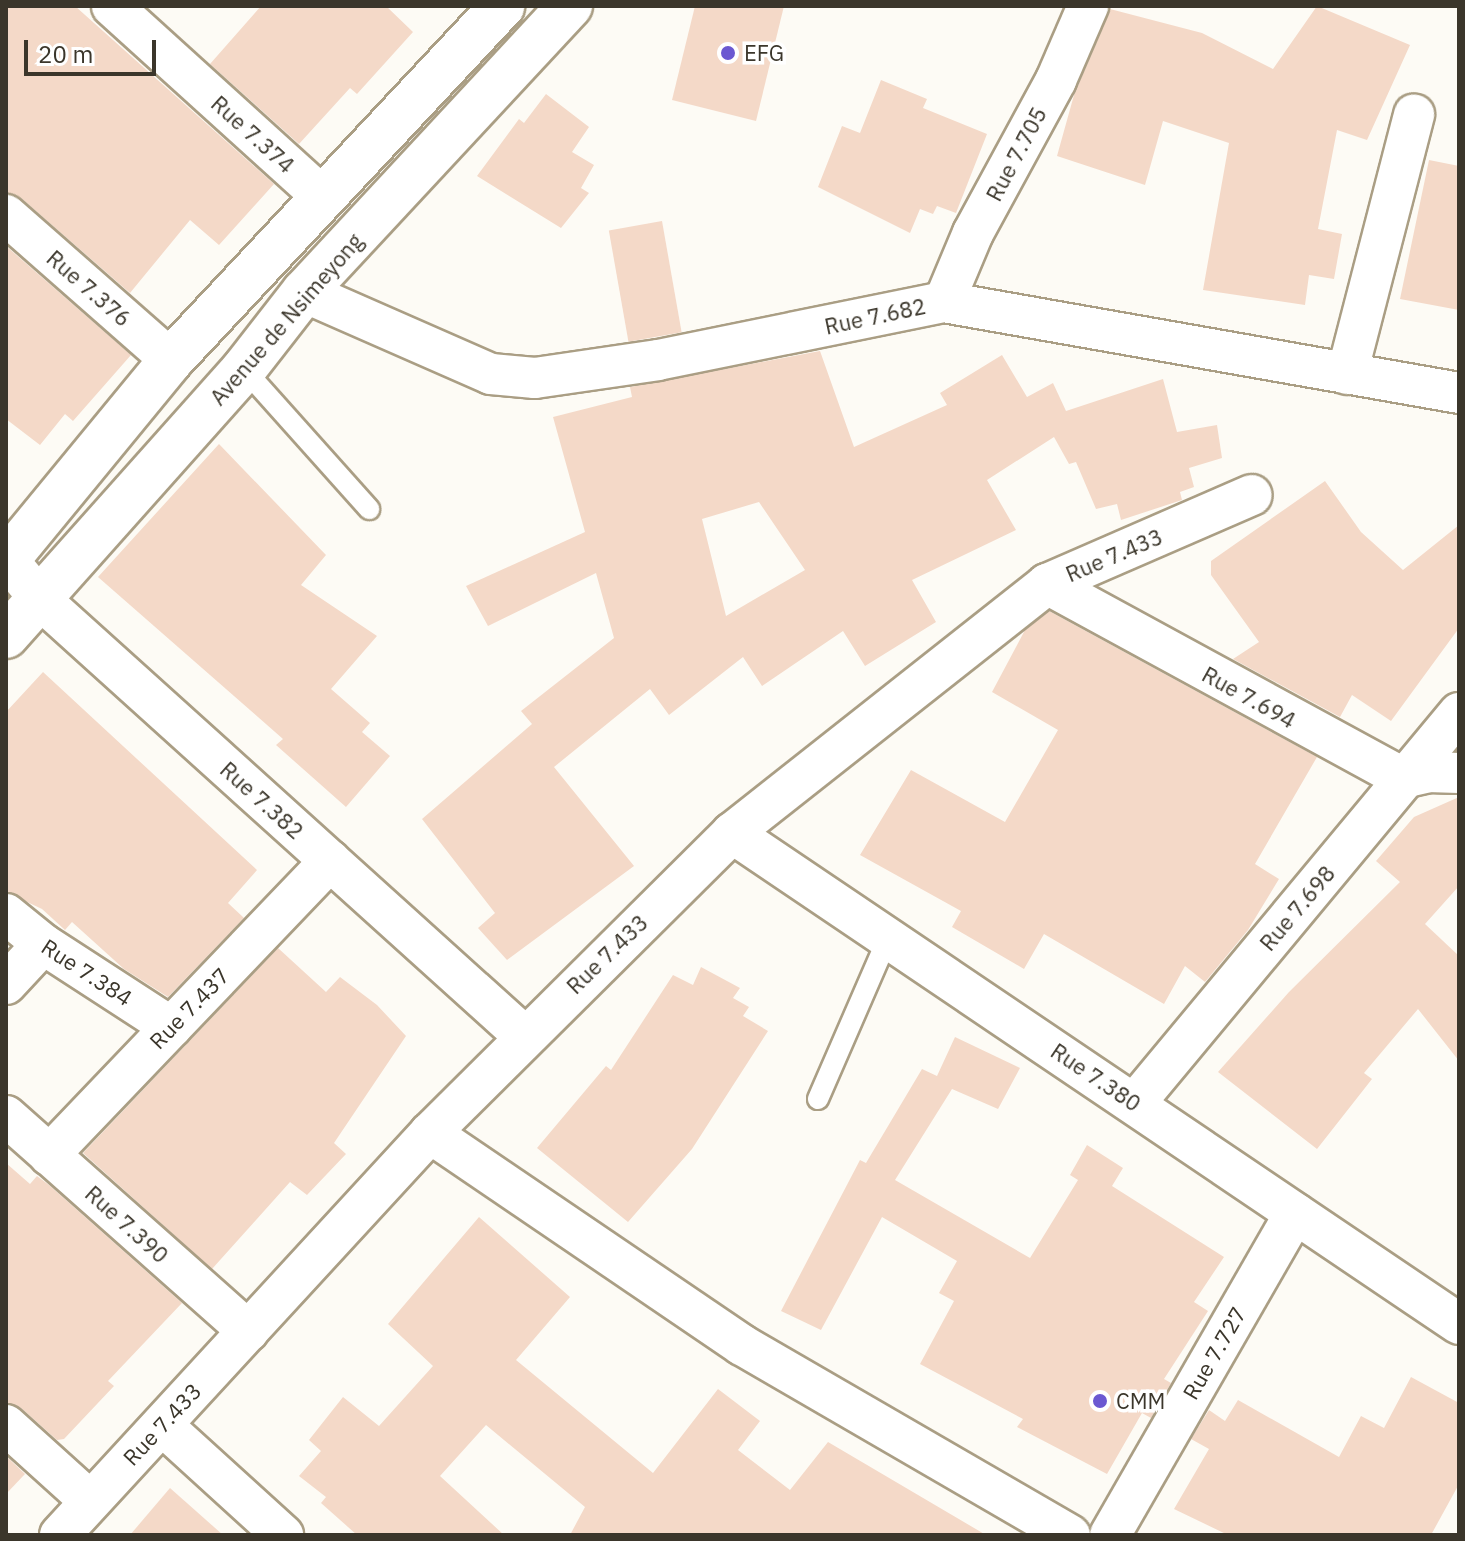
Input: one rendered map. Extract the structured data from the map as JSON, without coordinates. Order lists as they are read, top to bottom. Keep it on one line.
{"streets":{"main road":["Avenue de Nsimeyong"],"street":["Rue 7.374","Rue 7.705","Rue 7.376","Rue 7.682","Rue 7.433","Rue 7.694","Rue 7.382","Rue 7.698","Rue 7.384","Rue 7.437","Rue 7.380","Rue 7.390","Rue 7.727"]},"crossings":[["Rue 7.705","Rue 7.682"],["Rue 7.682","Avenue de Nsimeyong"],["Avenue de Nsimeyong","Rue 7.382"],["Rue 7.433","Rue 7.694"],["Rue 7.433","Rue 7.382"],["Rue 7.433","Rue 7.380"],["Rue 7.433","Rue 7.390"],["Rue 7.694","Rue 7.698"],["Rue 7.382","Rue 7.437"],["Rue 7.698","Rue 7.380"],["Rue 7.384","Rue 7.437"],["Rue 7.437","Rue 7.390"],["Rue 7.380","Rue 7.727"]],"places":["EFG","CMM"],"scale_bar":"20 m"}
